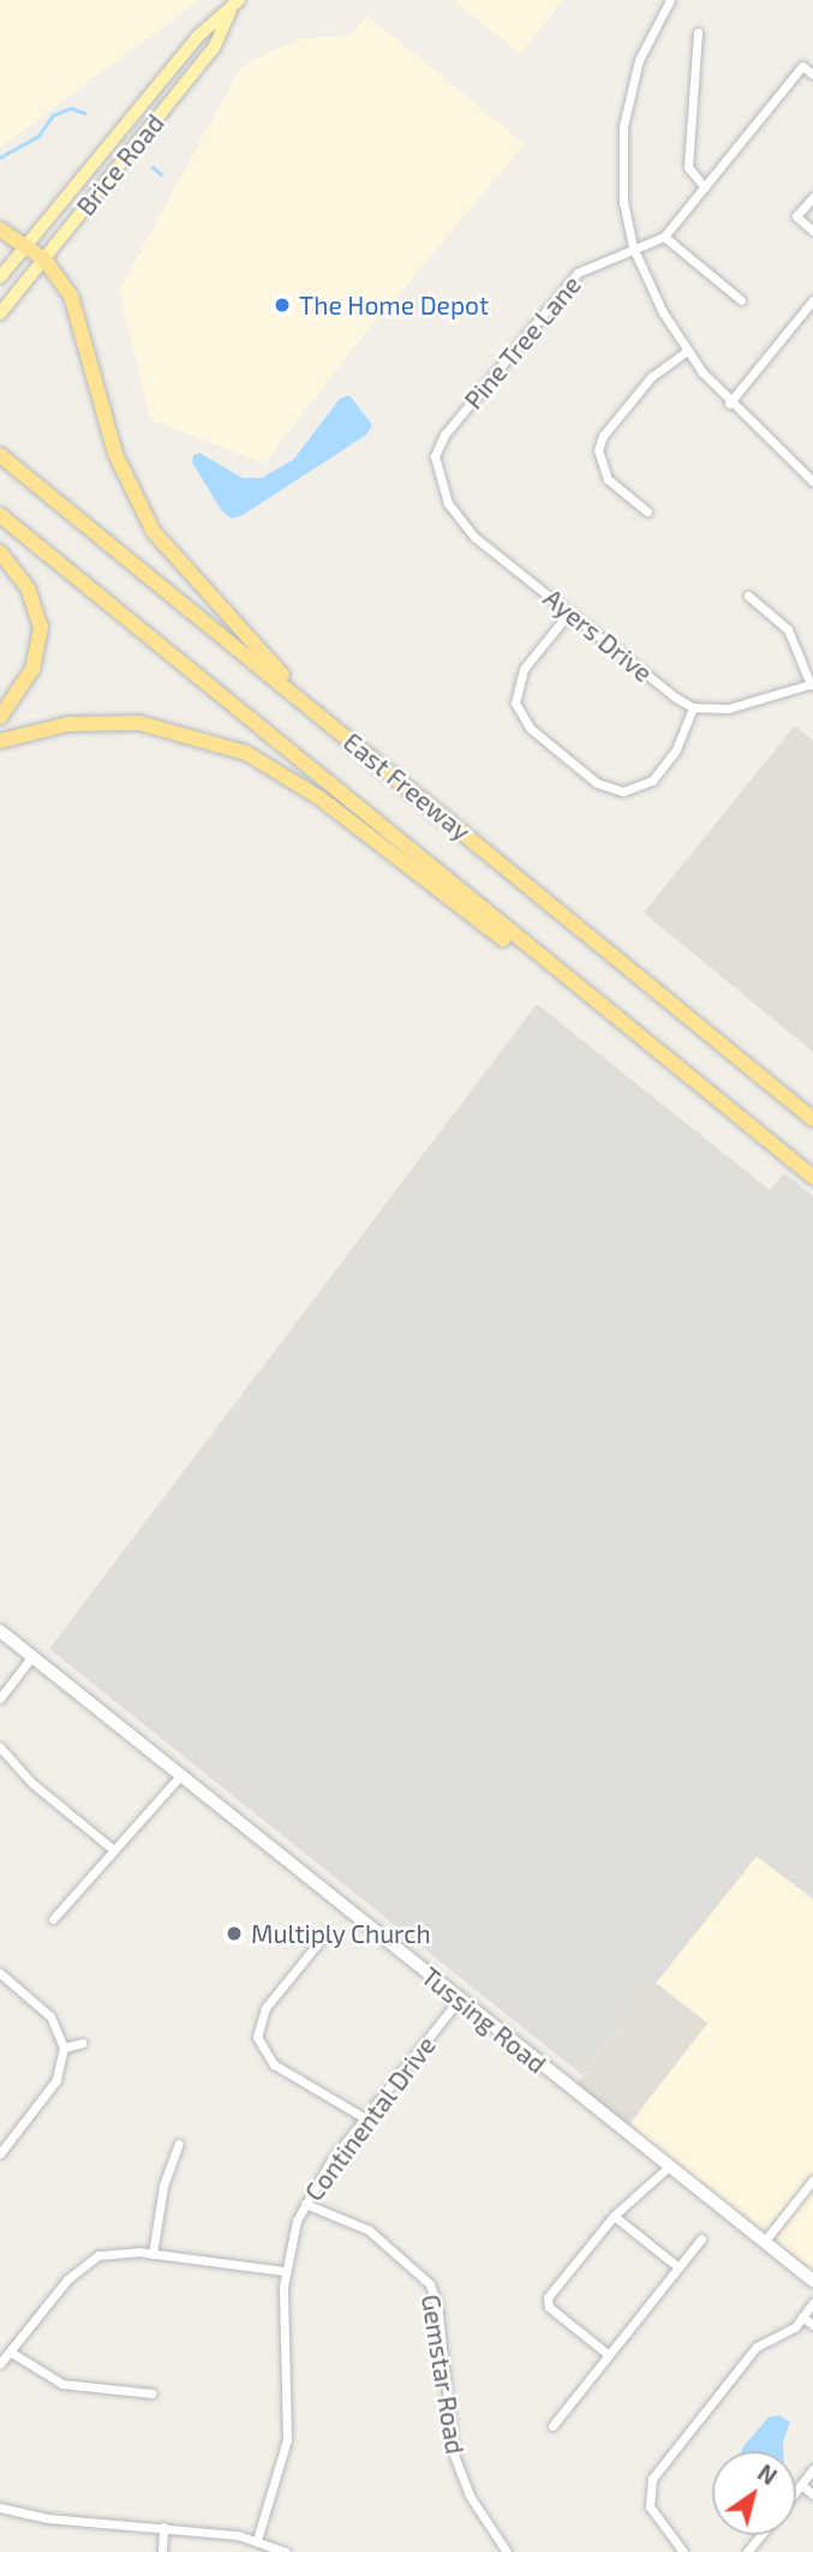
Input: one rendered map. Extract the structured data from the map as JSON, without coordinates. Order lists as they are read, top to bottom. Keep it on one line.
{"streets":{"highway":["East Freeway"],"main road":["Brice Road","Tussing Road"],"street":["Pine Tree Lane","Ayers Drive","Continental Drive","Gemstar Road"]},"crossings":[["Pine Tree Lane","Ayers Drive"],["Tussing Road","Continental Drive"],["Continental Drive","Gemstar Road"]],"places":["The Home Depot","Multiply Church"],"north":"top right"}
